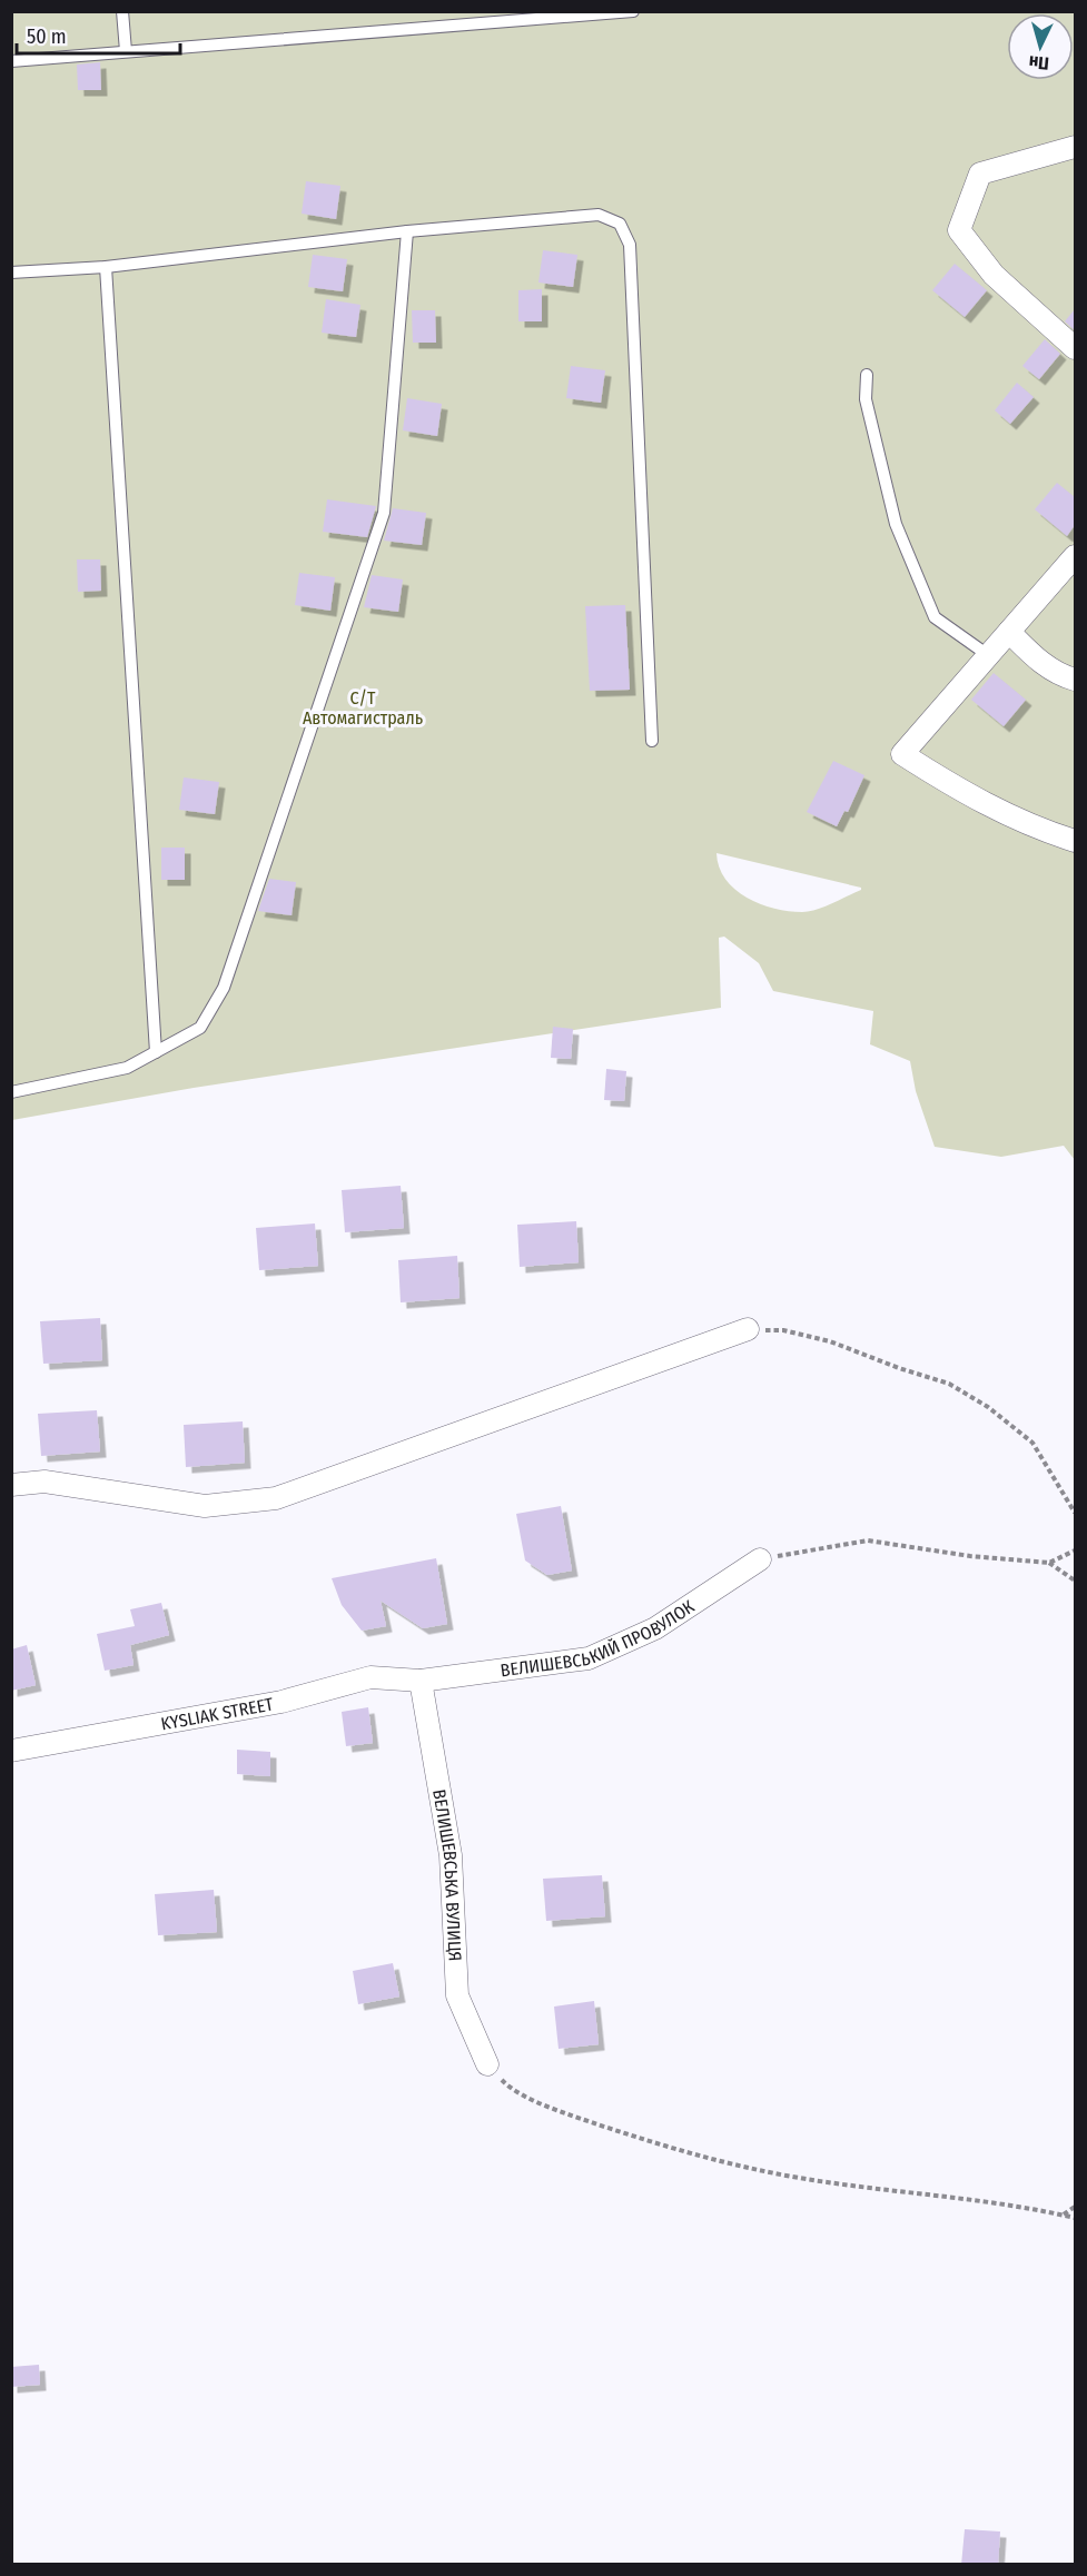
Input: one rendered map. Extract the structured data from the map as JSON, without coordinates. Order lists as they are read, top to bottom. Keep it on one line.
{"streets":{"street":["ВЕЛИШЕВСЬКИЙ ПРОВУЛОК","KYSLIAK STREET","ВЕЛИШЕВСЬКА ВУЛИЦЯ"]},"crossings":[["ВЕЛИШЕВСЬКИЙ ПРОВУЛОК","KYSLIAK STREET"],["ВЕЛИШЕВСЬКИЙ ПРОВУЛОК","ВЕЛИШЕВСЬКА ВУЛИЦЯ"],["KYSLIAK STREET","ВЕЛИШЕВСЬКА ВУЛИЦЯ"]],"parks":["С/Т Автомагистраль"],"scale_bar":"50 m","north":"bottom"}
